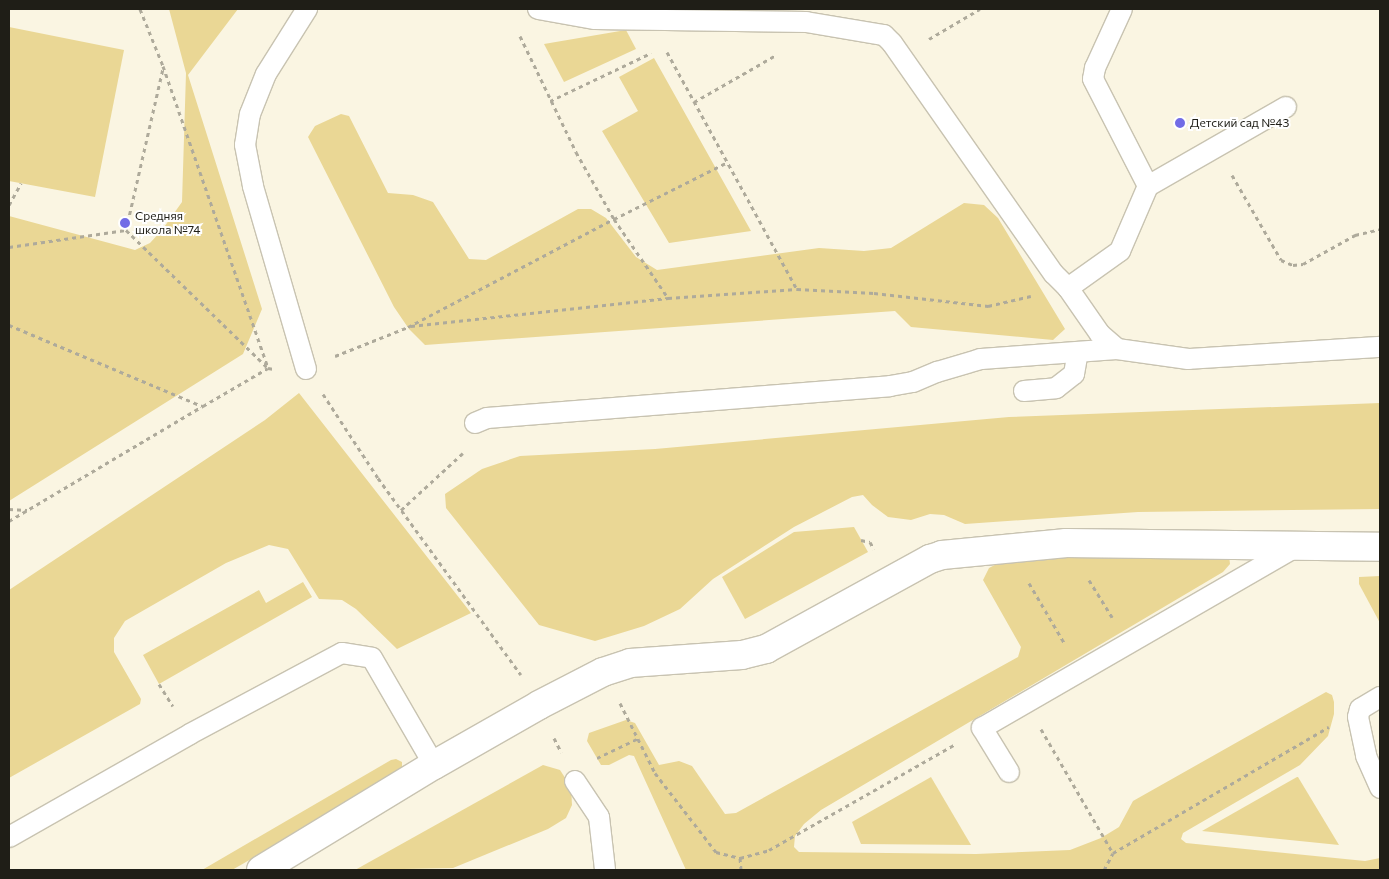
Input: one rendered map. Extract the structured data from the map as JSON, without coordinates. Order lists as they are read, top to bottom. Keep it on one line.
{"places":["Детский сад №43","Средняя школа №74"]}
